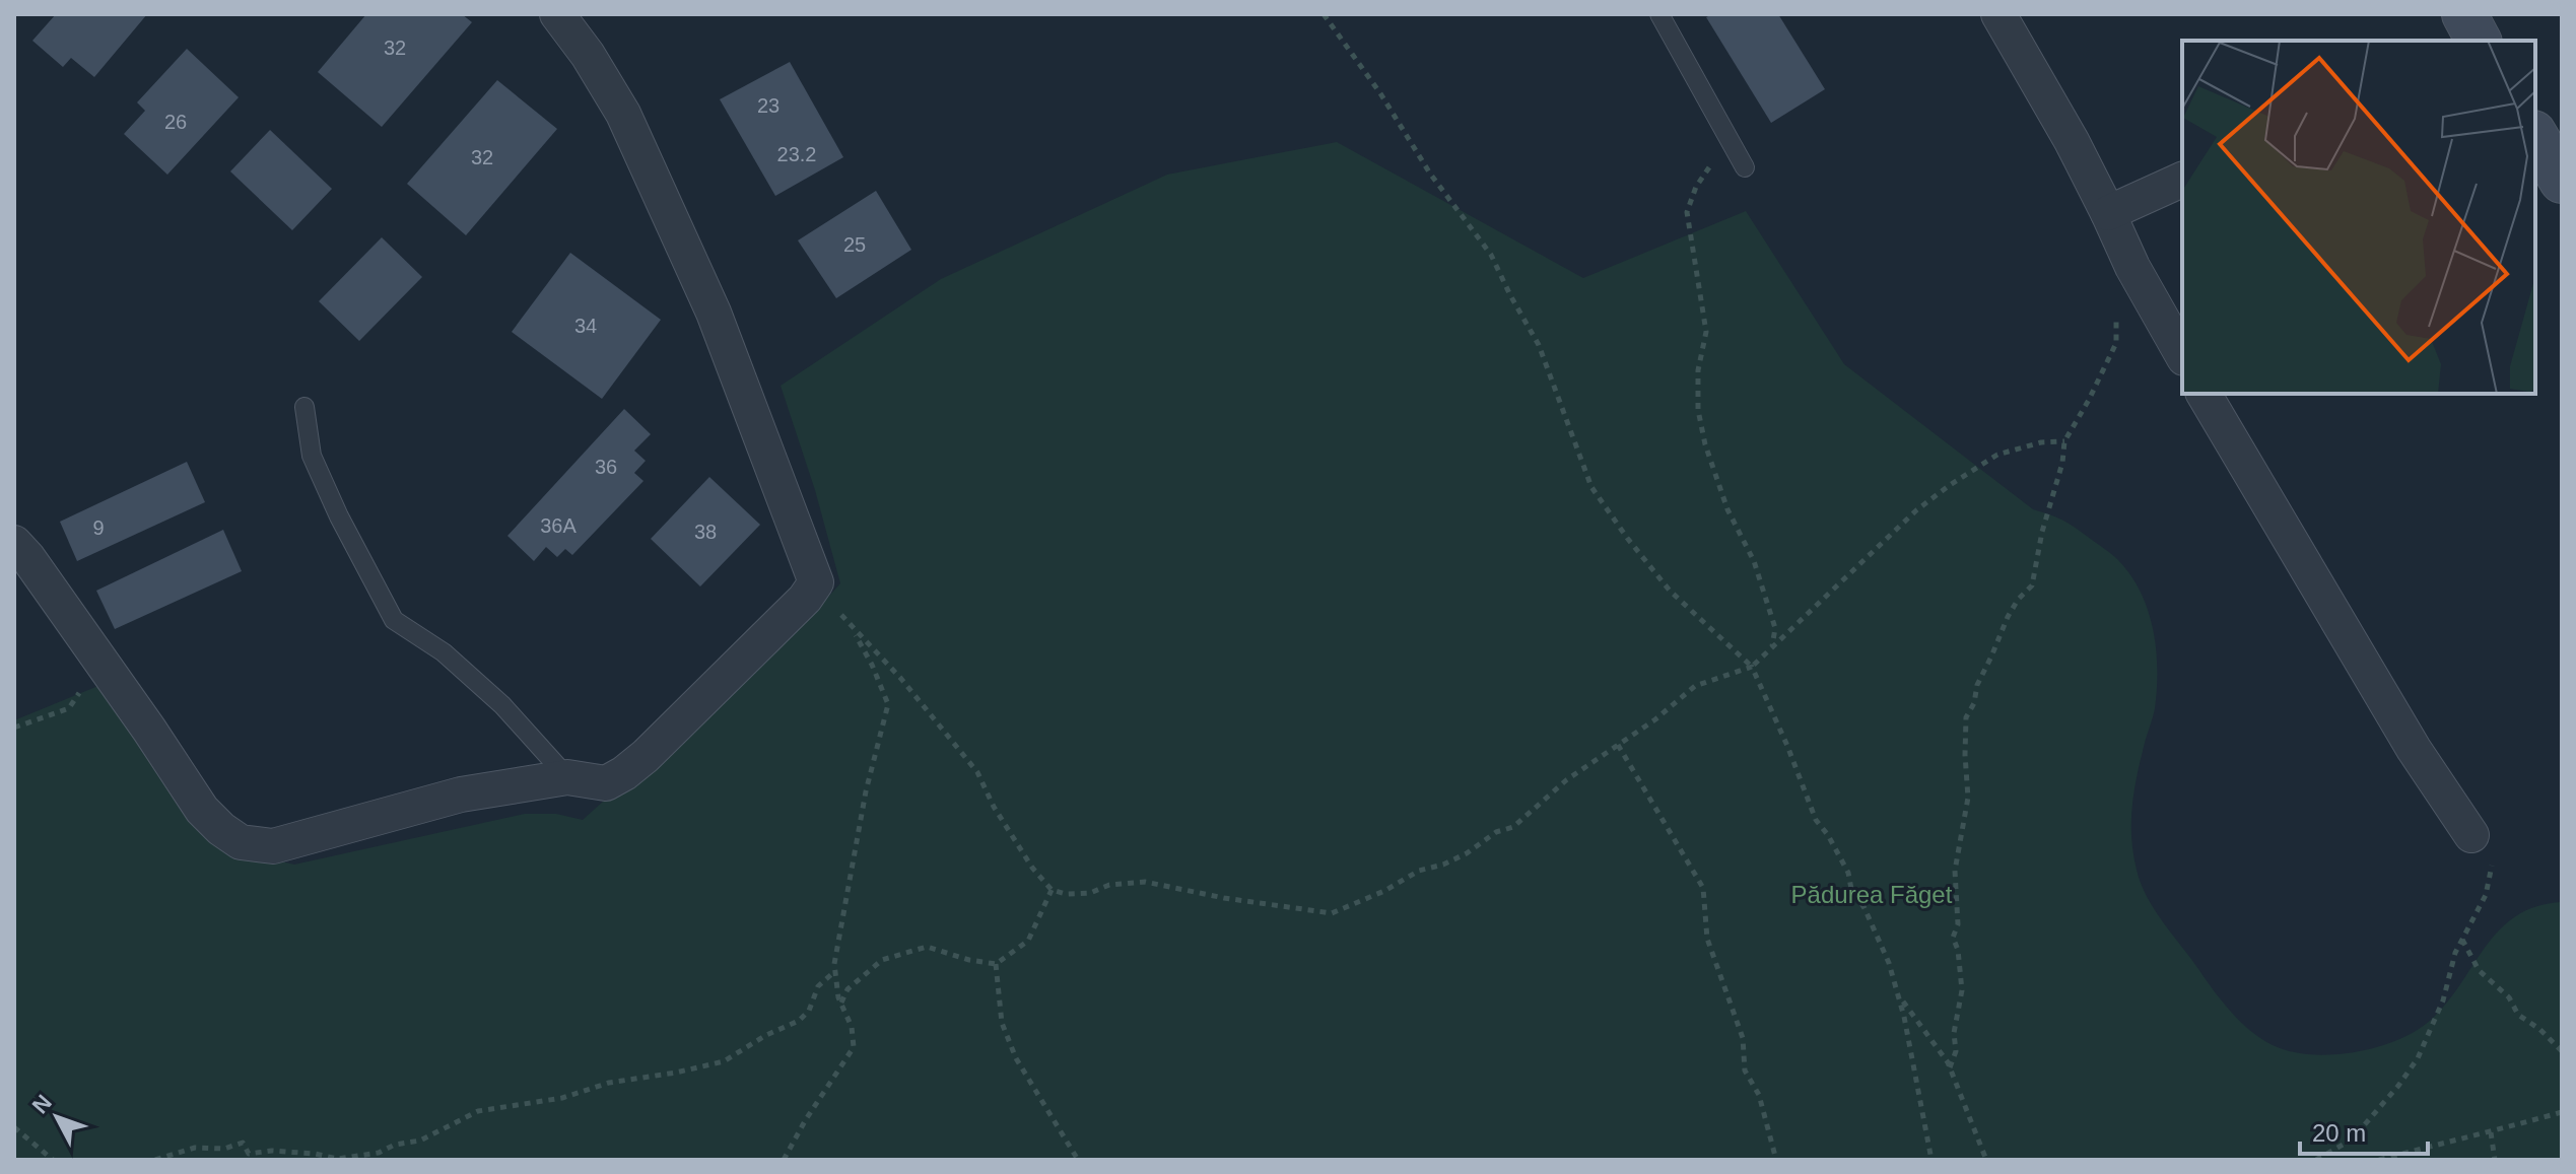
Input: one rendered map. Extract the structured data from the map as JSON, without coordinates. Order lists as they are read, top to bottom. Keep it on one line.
{"parks":["Pădurea Făget"],"house_numbers":["32","23","26","23.2","32","25","34","36","36A","9","38"],"scale_bar":"20 m","north":"top left"}
